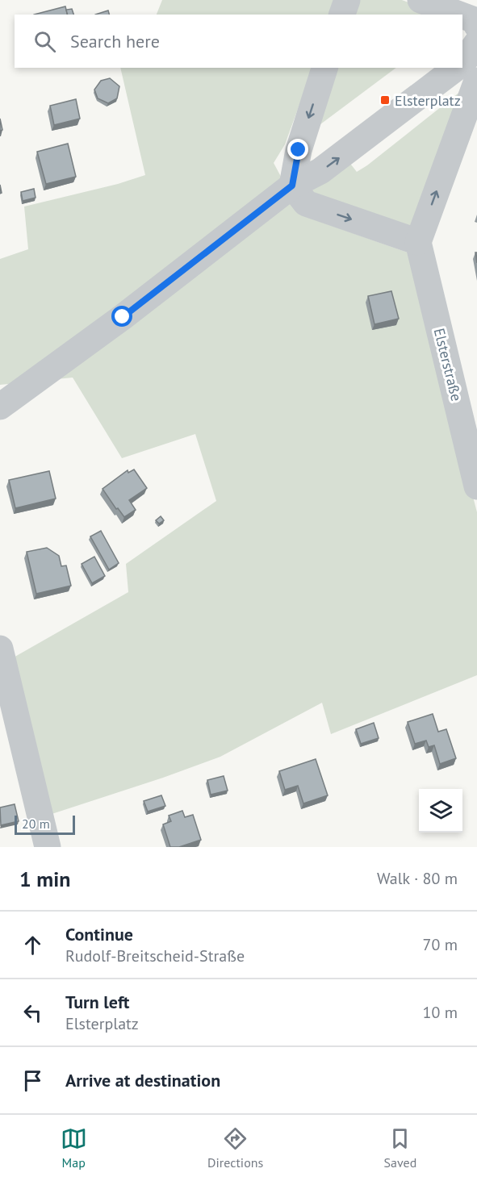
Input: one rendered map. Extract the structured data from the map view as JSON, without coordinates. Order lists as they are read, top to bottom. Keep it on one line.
{"streets":{"street":["Elsterstraße"]},"places":{"transit":["Elsterplatz"]},"scale_bar":"20 m","page":{"search":"Search here","scale":"20 m","heading":["1 min","Walk · 80 m"],"list":[["Continue","Rudolf-Breitscheid-Straße","70 m"],["Turn left","Elsterplatz","10 m"],"Arrive at destination"],"nav":["Map","Directions","Saved"]}}
